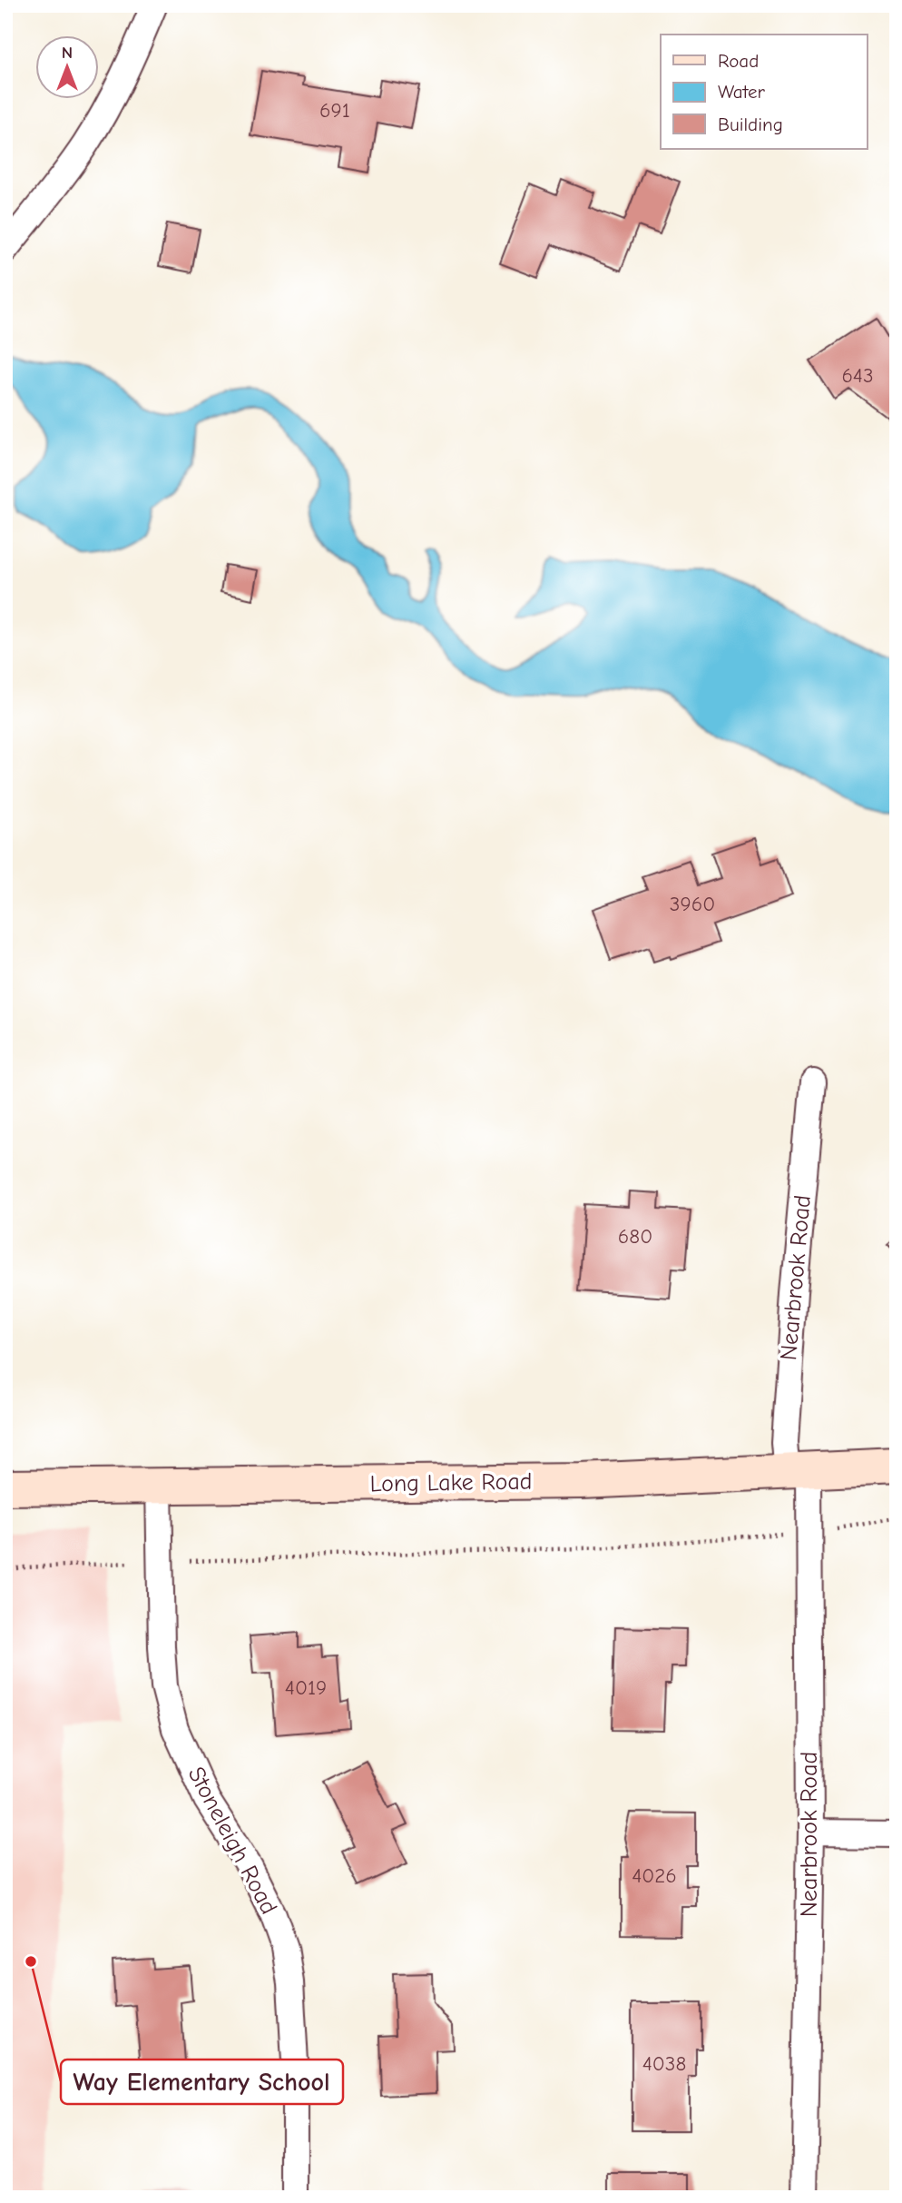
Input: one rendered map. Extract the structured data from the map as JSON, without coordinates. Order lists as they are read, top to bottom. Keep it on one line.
{"streets":{"main road":["Long Lake Road"],"street":["Nearbrook Road","Stoneleigh Road"]},"crossings":[["Nearbrook Road","Long Lake Road"],["Long Lake Road","Stoneleigh Road"]],"places":["Way Elementary School"],"house_numbers":["691","643","3960","680","4019","4026","4038"],"legend":["Road","Water","Building"],"north":"top"}
